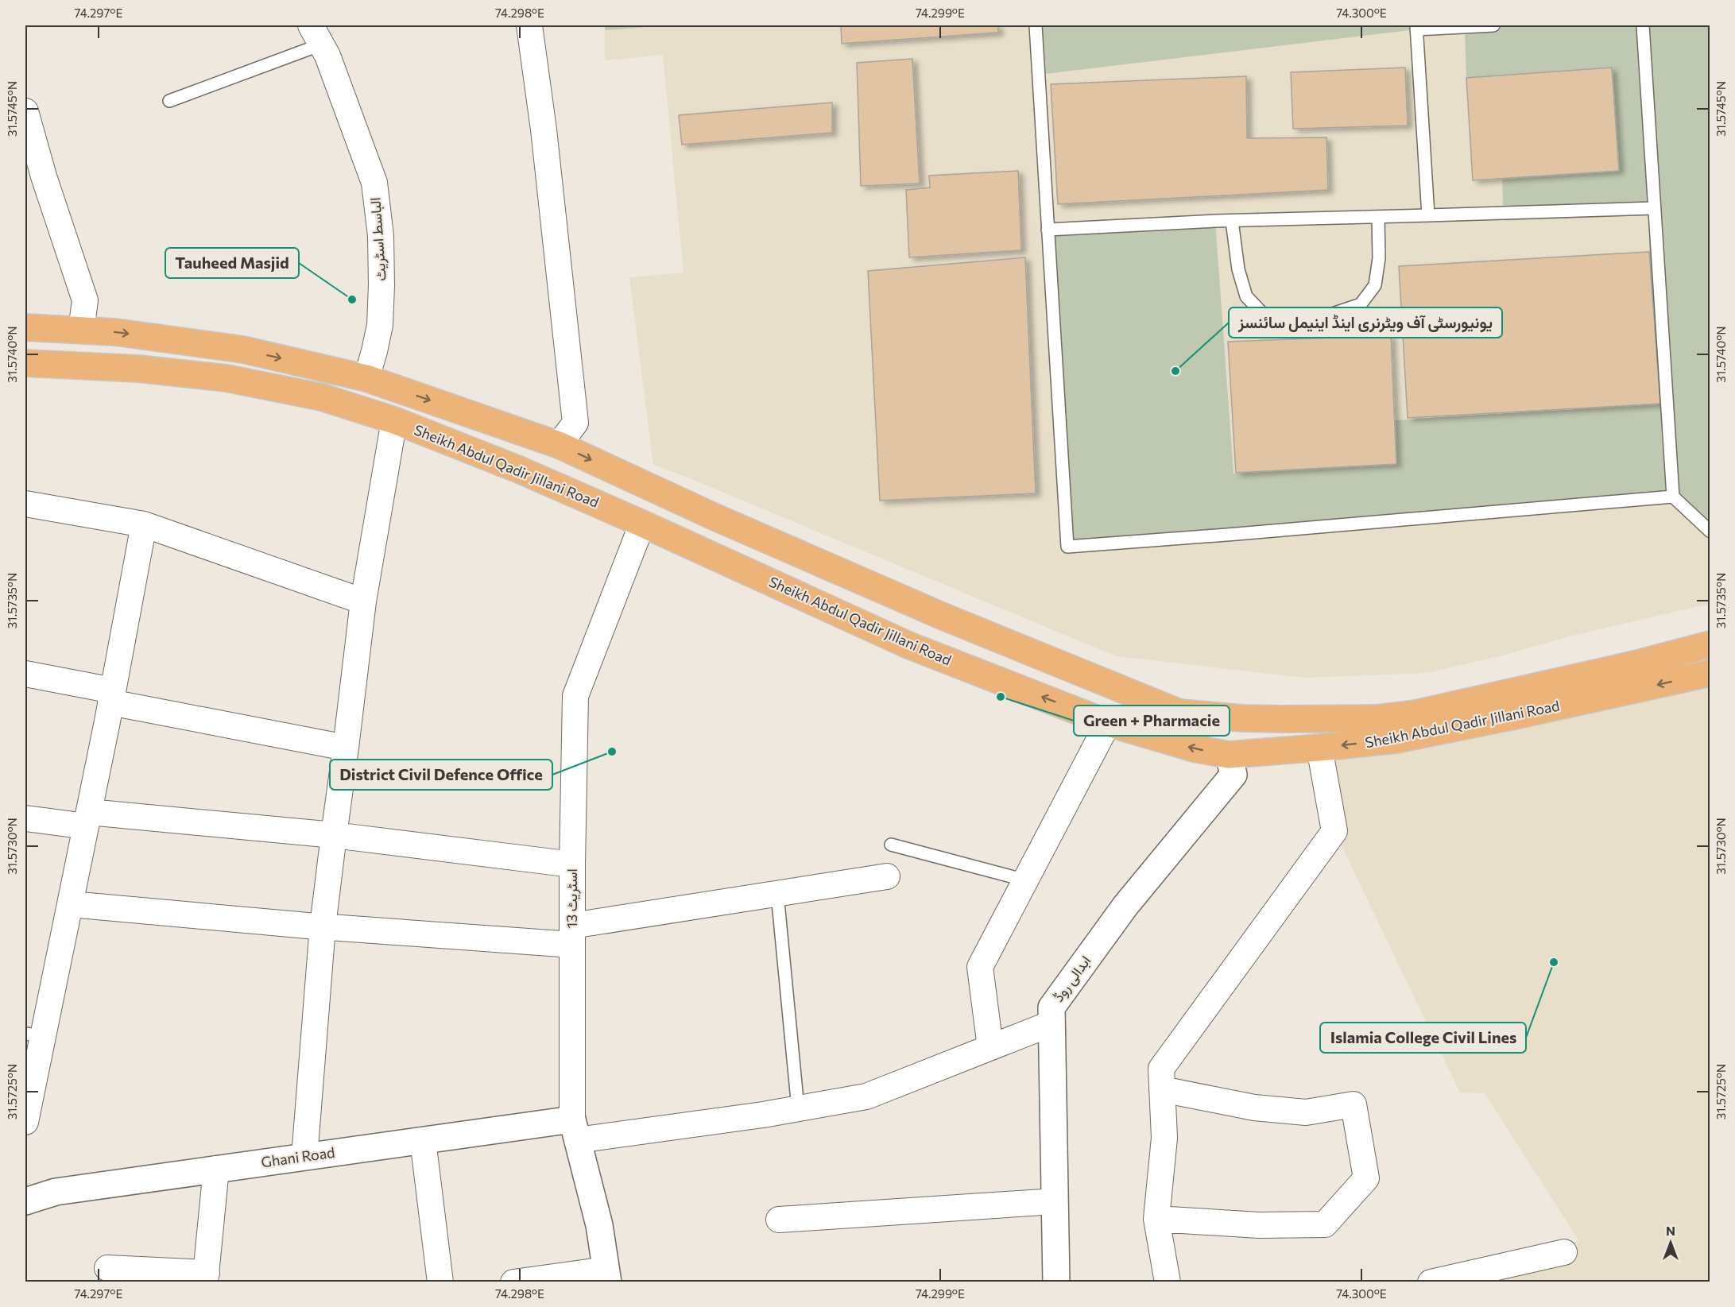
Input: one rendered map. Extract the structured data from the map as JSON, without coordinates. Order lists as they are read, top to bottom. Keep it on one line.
{"streets":{"main road":["Sheikh Abdul Qadir Jillani Road"],"street":["الباسط اسٹریٹ","اسٹریٹ 13","ابدالی روڈ","Ghani Road"]},"crossings":[["الباسط اسٹریٹ","Sheikh Abdul Qadir Jillani Road"],["Sheikh Abdul Qadir Jillani Road","اسٹریٹ 13"],["Sheikh Abdul Qadir Jillani Road","ابدالی روڈ"],["اسٹریٹ 13","Ghani Road"]],"places":["Tauheed Masjid","یونیورسٹی آف ویٹرنری اینڈ اینیمل سائنسز","Green + Pharmacie","District Civil Defence Office","Islamia College Civil Lines"],"north":"top","coordinates":["74.297°E","74.298°E","74.299°E","74.300°E","31.5745°N","31.5740°N","31.5735°N","31.5730°N","31.5725°N"]}
